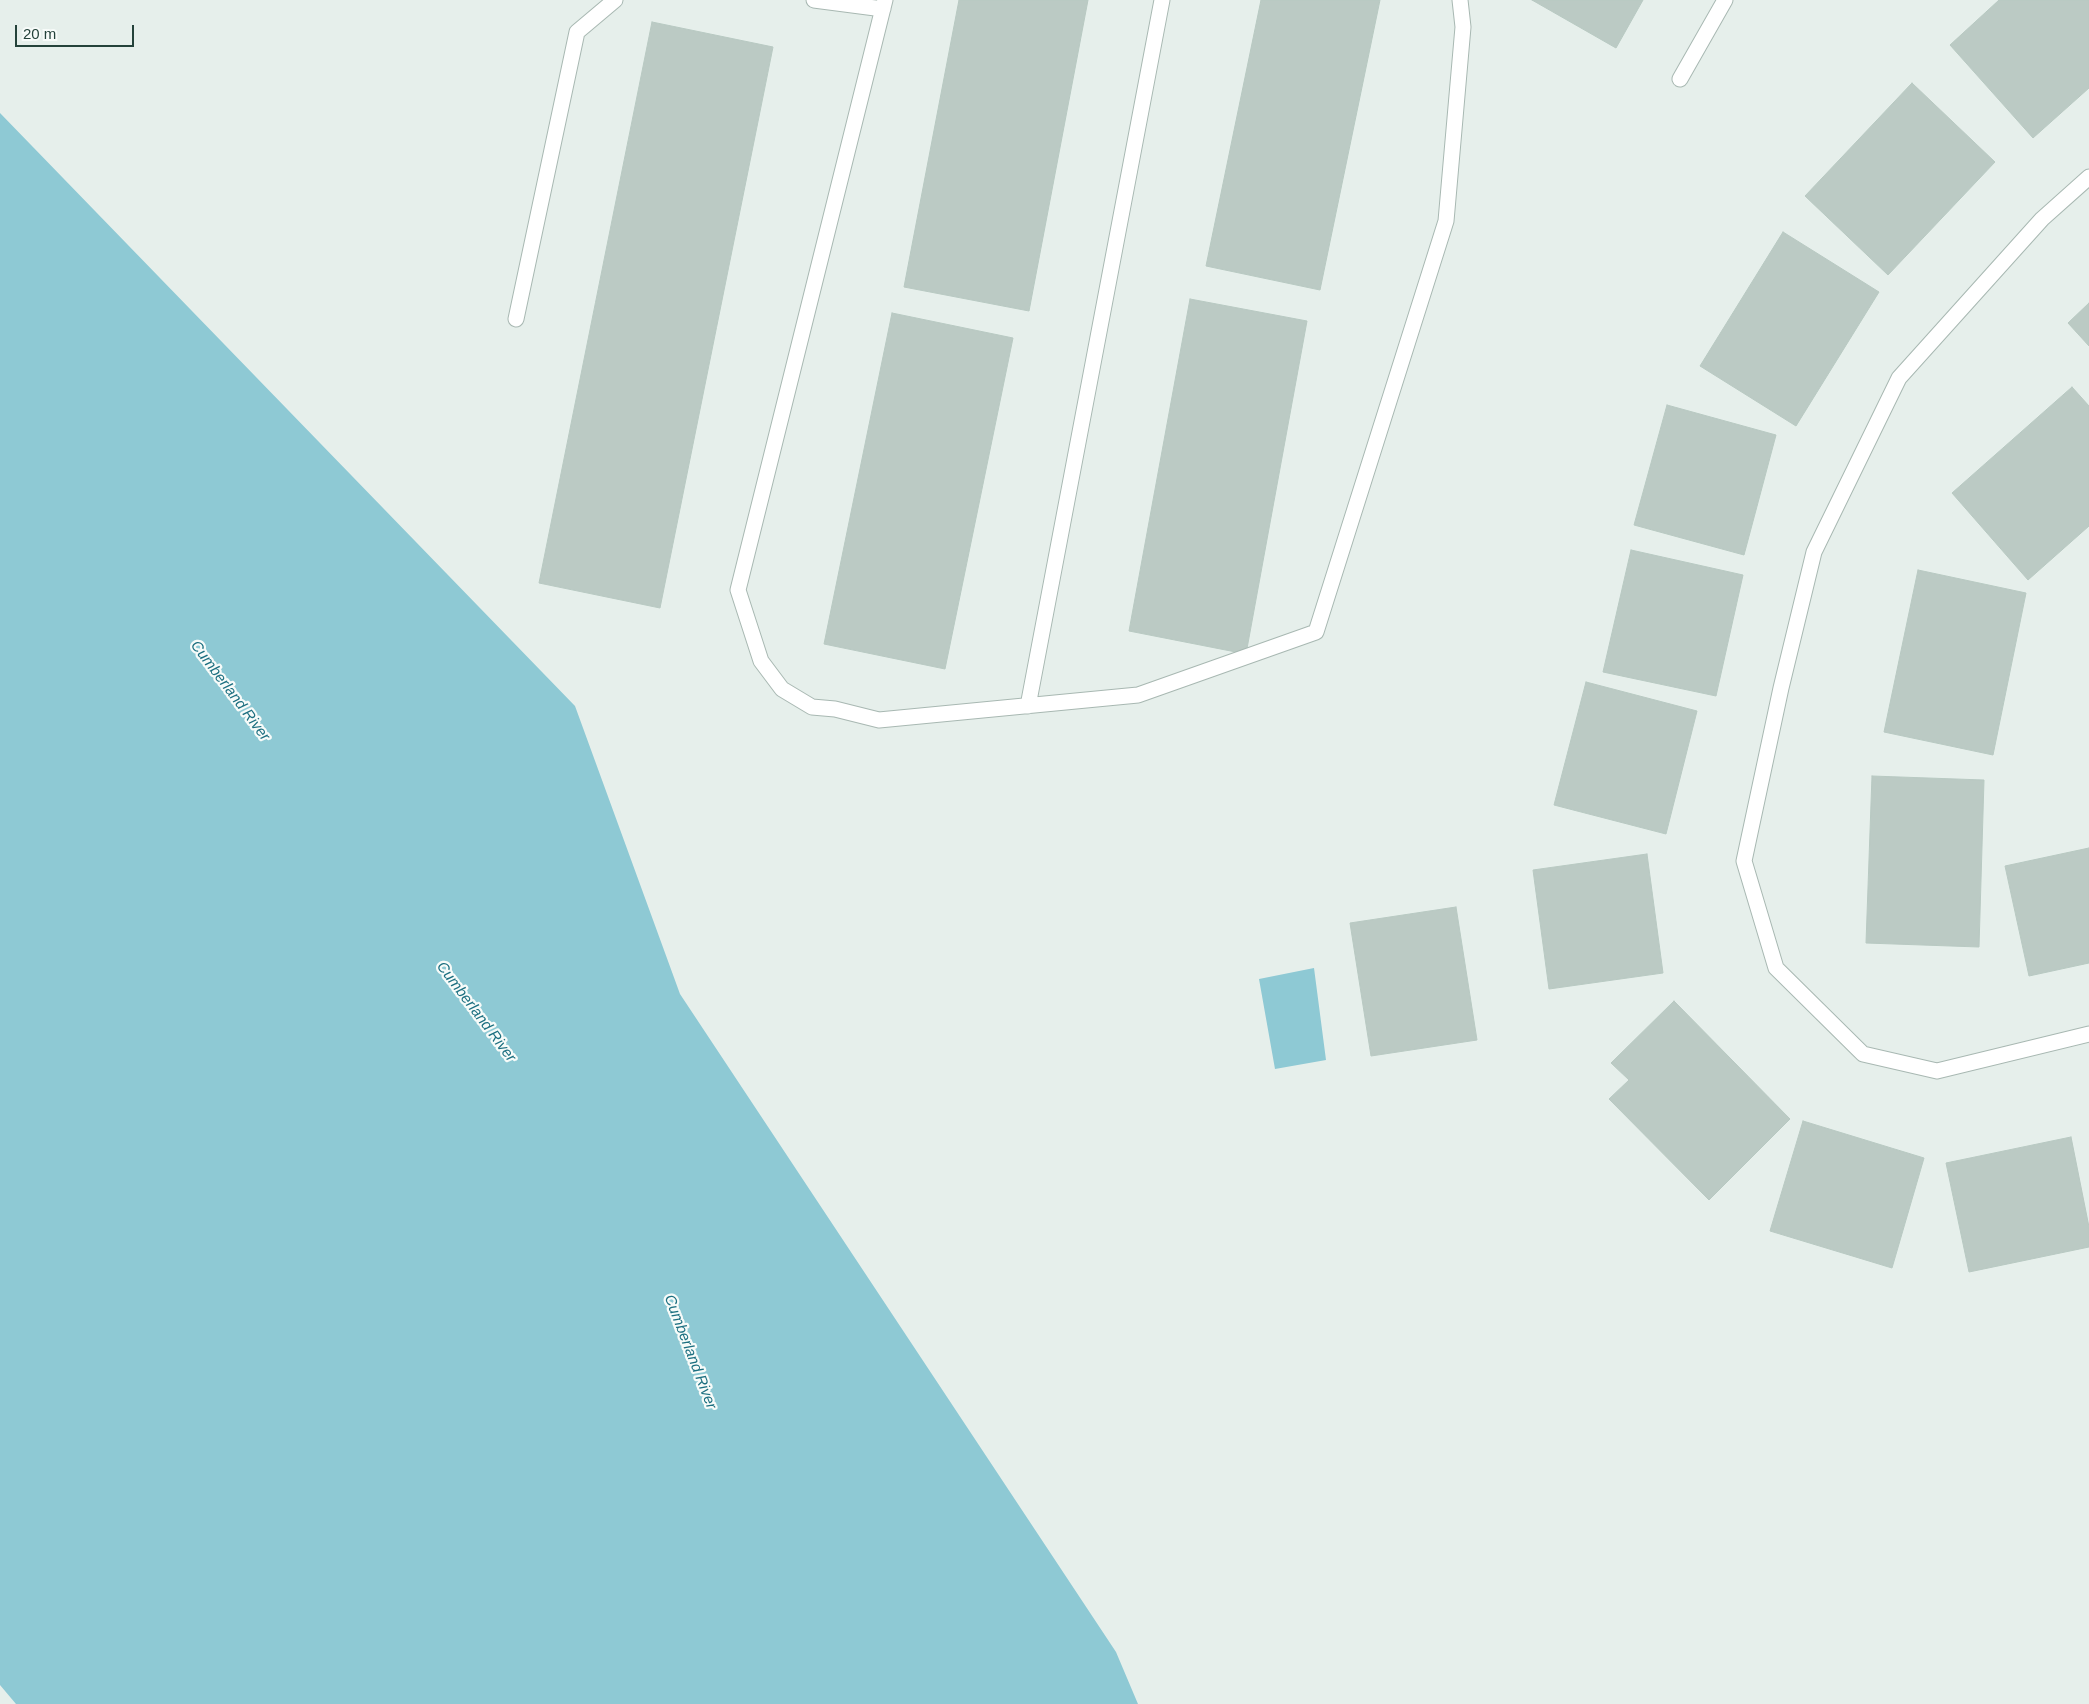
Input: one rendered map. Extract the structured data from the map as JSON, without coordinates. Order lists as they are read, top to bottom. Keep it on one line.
{"water":["Cumberland River"],"scale_bar":"20 m"}
